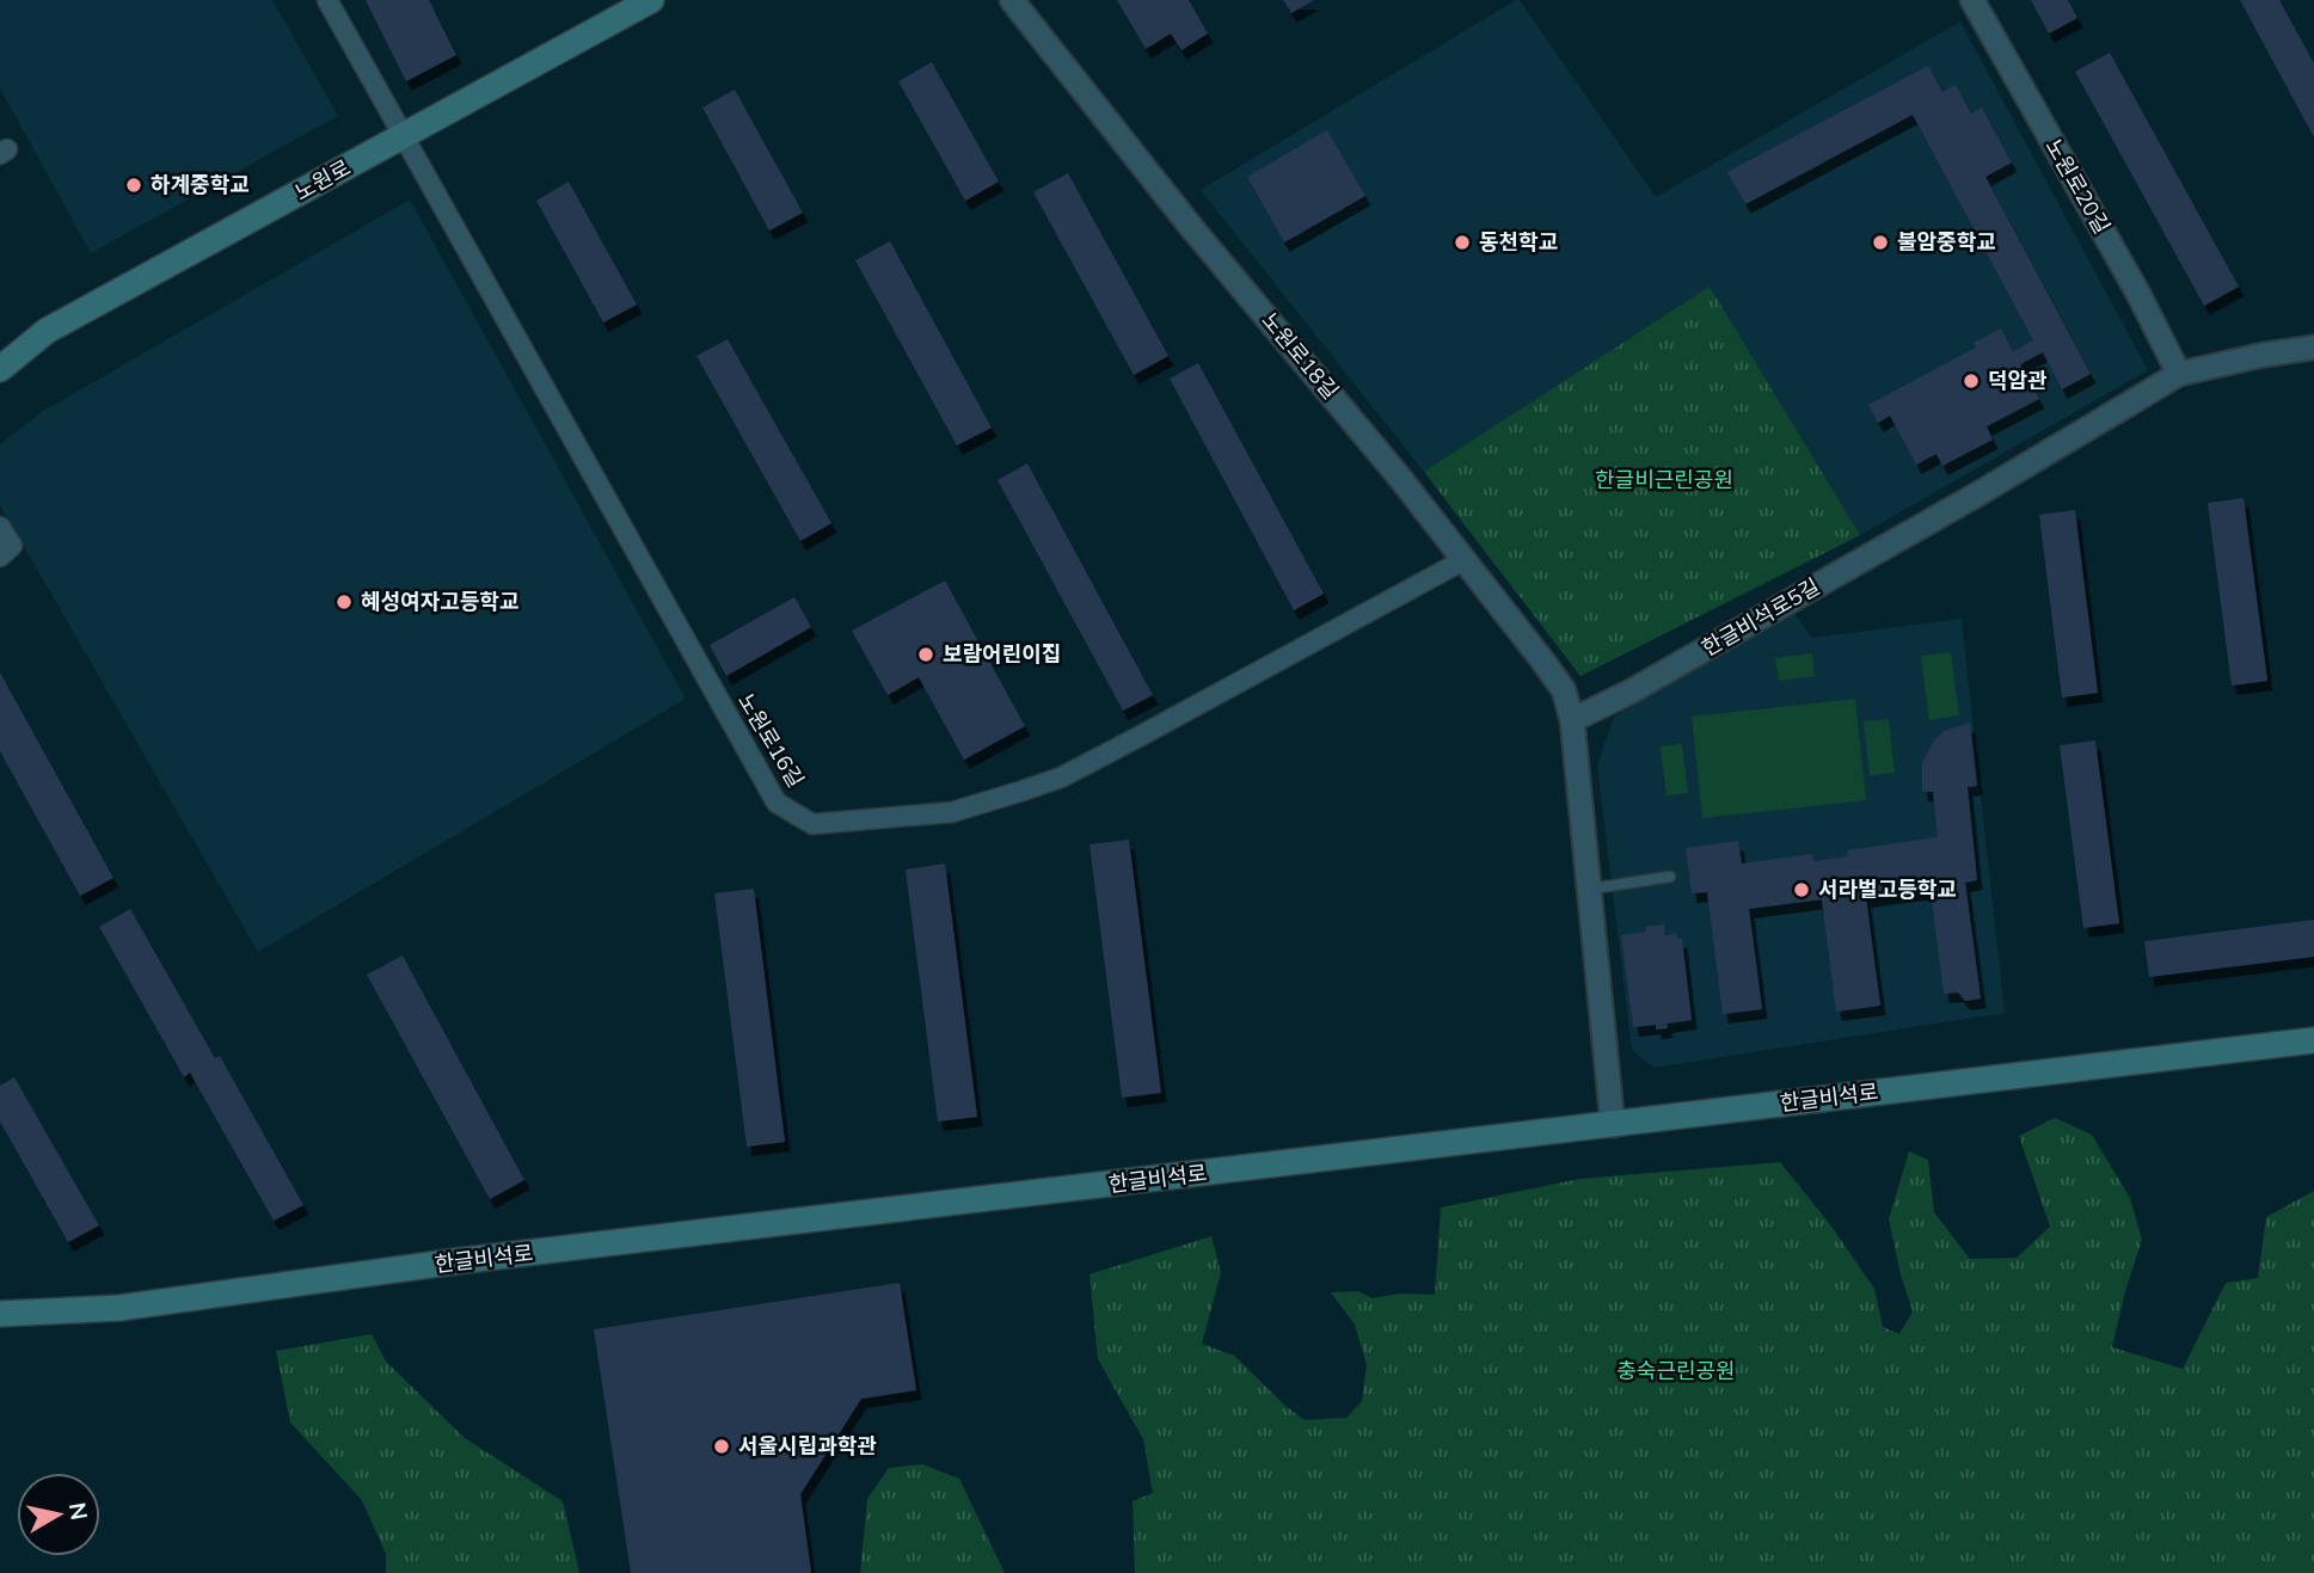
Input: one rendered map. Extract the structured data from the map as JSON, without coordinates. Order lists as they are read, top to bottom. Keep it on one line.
{"streets":{"main road":["노원로","한글비석로"],"street":["노원로20길","노원로18길","한글비석로5길","노원로16길"]},"crossings":[["노원로","노원로16길"],["노원로20길","한글비석로5길"],["노원로18길","한글비석로5길"],["노원로18길","노원로16길"]],"parks":["한글비근린공원","충숙근린공원"],"places":["하계중학교","동천학교","불암중학교","덕암관","혜성여자고등학교","보람어린이집","서라벌고등학교","서울시립과학관"],"north":"right"}
